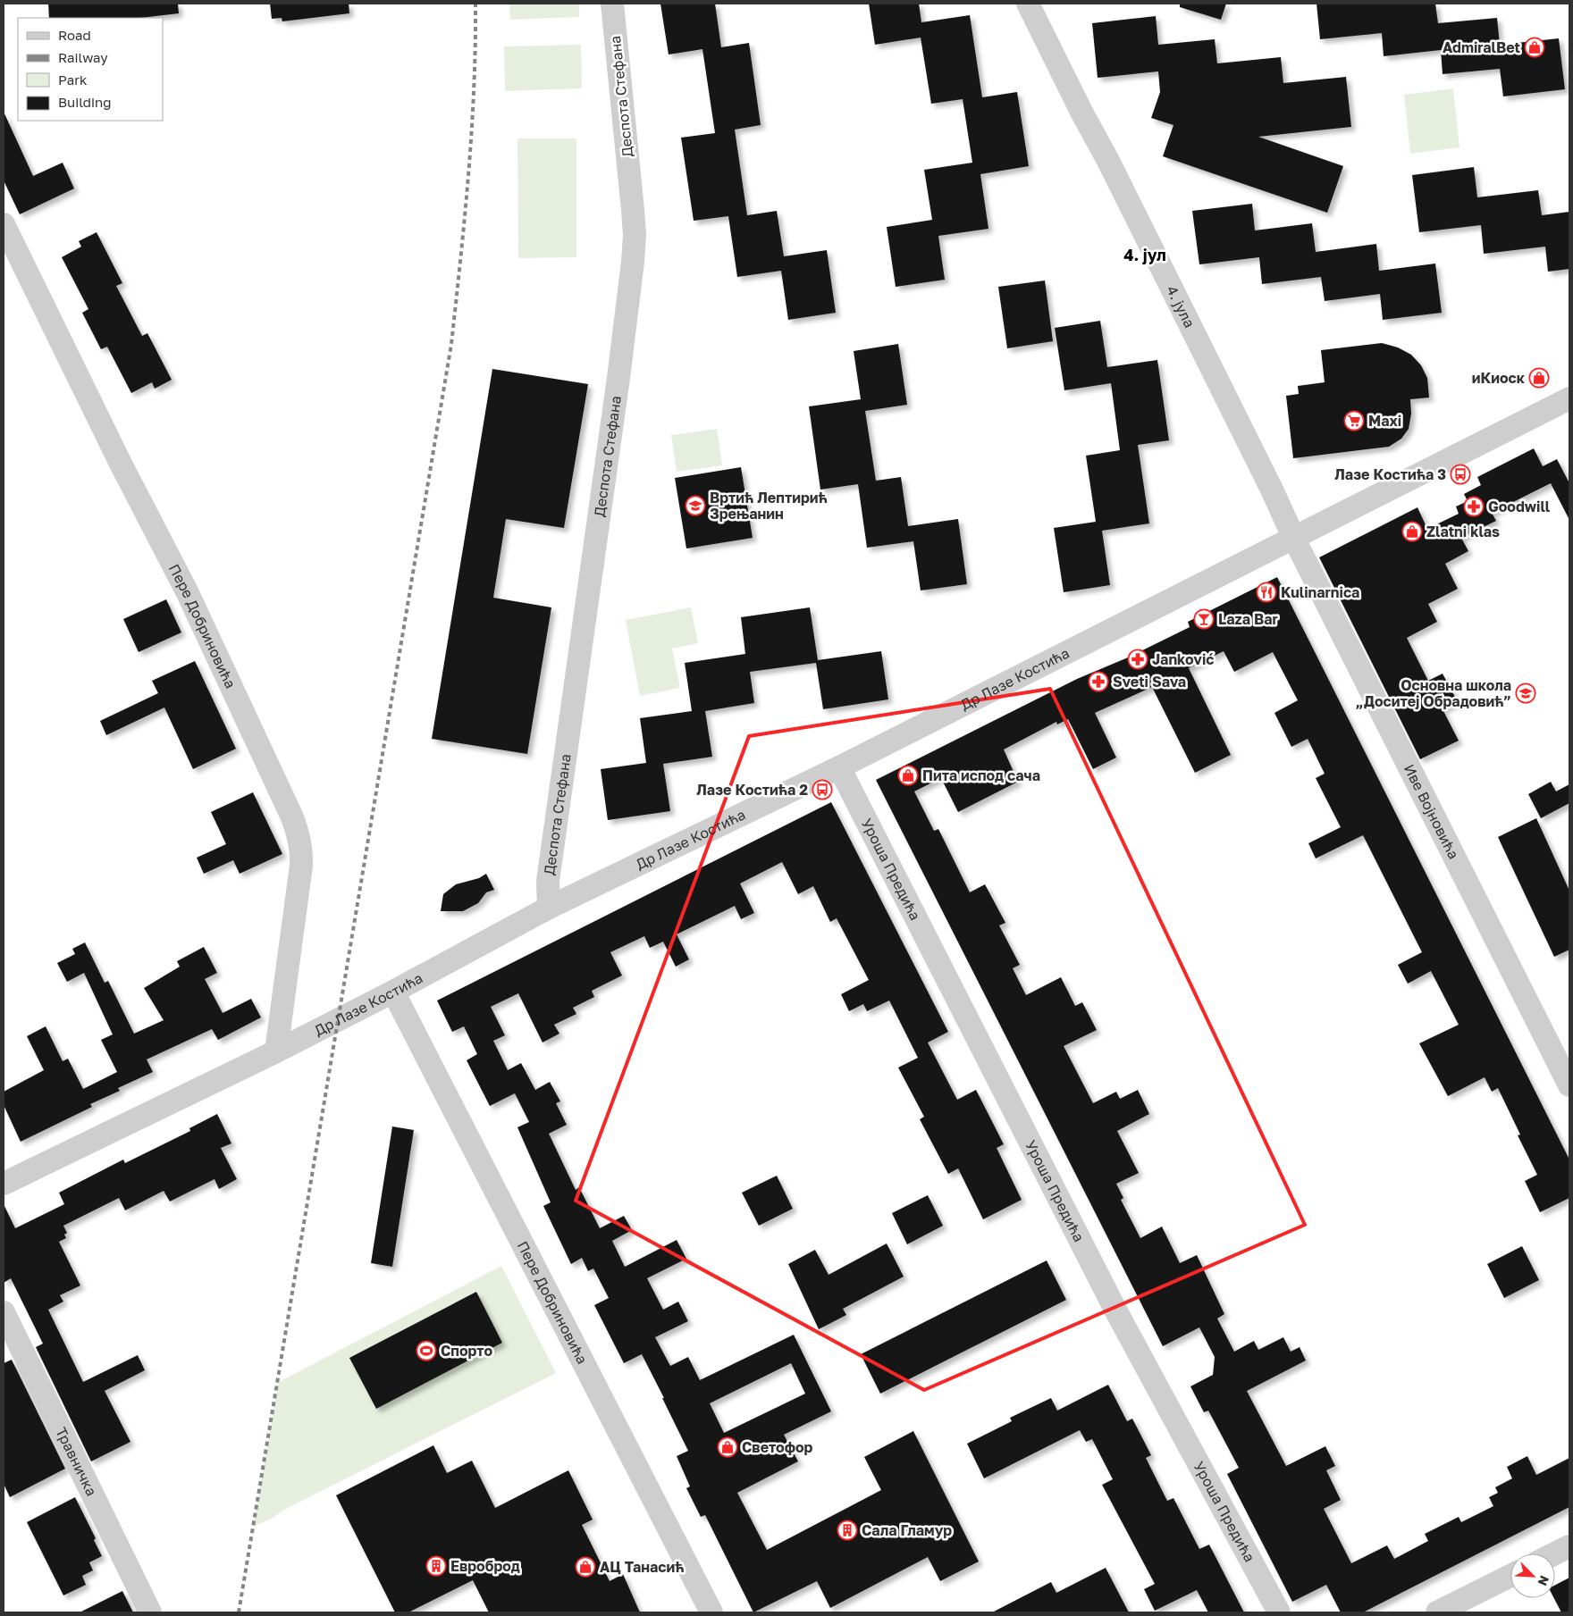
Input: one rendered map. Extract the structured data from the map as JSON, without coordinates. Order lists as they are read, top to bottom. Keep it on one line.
{"streets":{"street":["Деспота Стефана","4. јула","Пере Добриновића","Др Лазе Костића","Иве Војновића","Уроша Предића","Травничка"]},"crossings":[["Деспота Стефана","Др Лазе Костића"],["4. јула","Др Лазе Костића"],["4. јула","Иве Војновића"],["Пере Добриновића","Др Лазе Костића"],["Др Лазе Костића","Иве Војновића"],["Др Лазе Костића","Уроша Предића"]],"districts":["4. јул"],"places":{"shop":["AdmiralBet","иКиоск","Zlatni klas","Пита испод сача","Светофор","АЦ Танасић"],"supermarket":["Maxi"],"bus stop":["Лазе Костића 3","Лазе Костића 2"],"school or university":["Вртић Лептирић Зрењанин","Основна школа „Доситеј Обрадовић”"],"pharmacy":["Goodwill","Janković","Sveti Sava"],"restaurant":["Kulinarnica"],"bar":["Laza Bar"],"sports":["Спорто"],"building":["Сала Гламур","Евроброд"]},"legend":["Road","Railway","Park","Building"],"north":"bottom right"}
